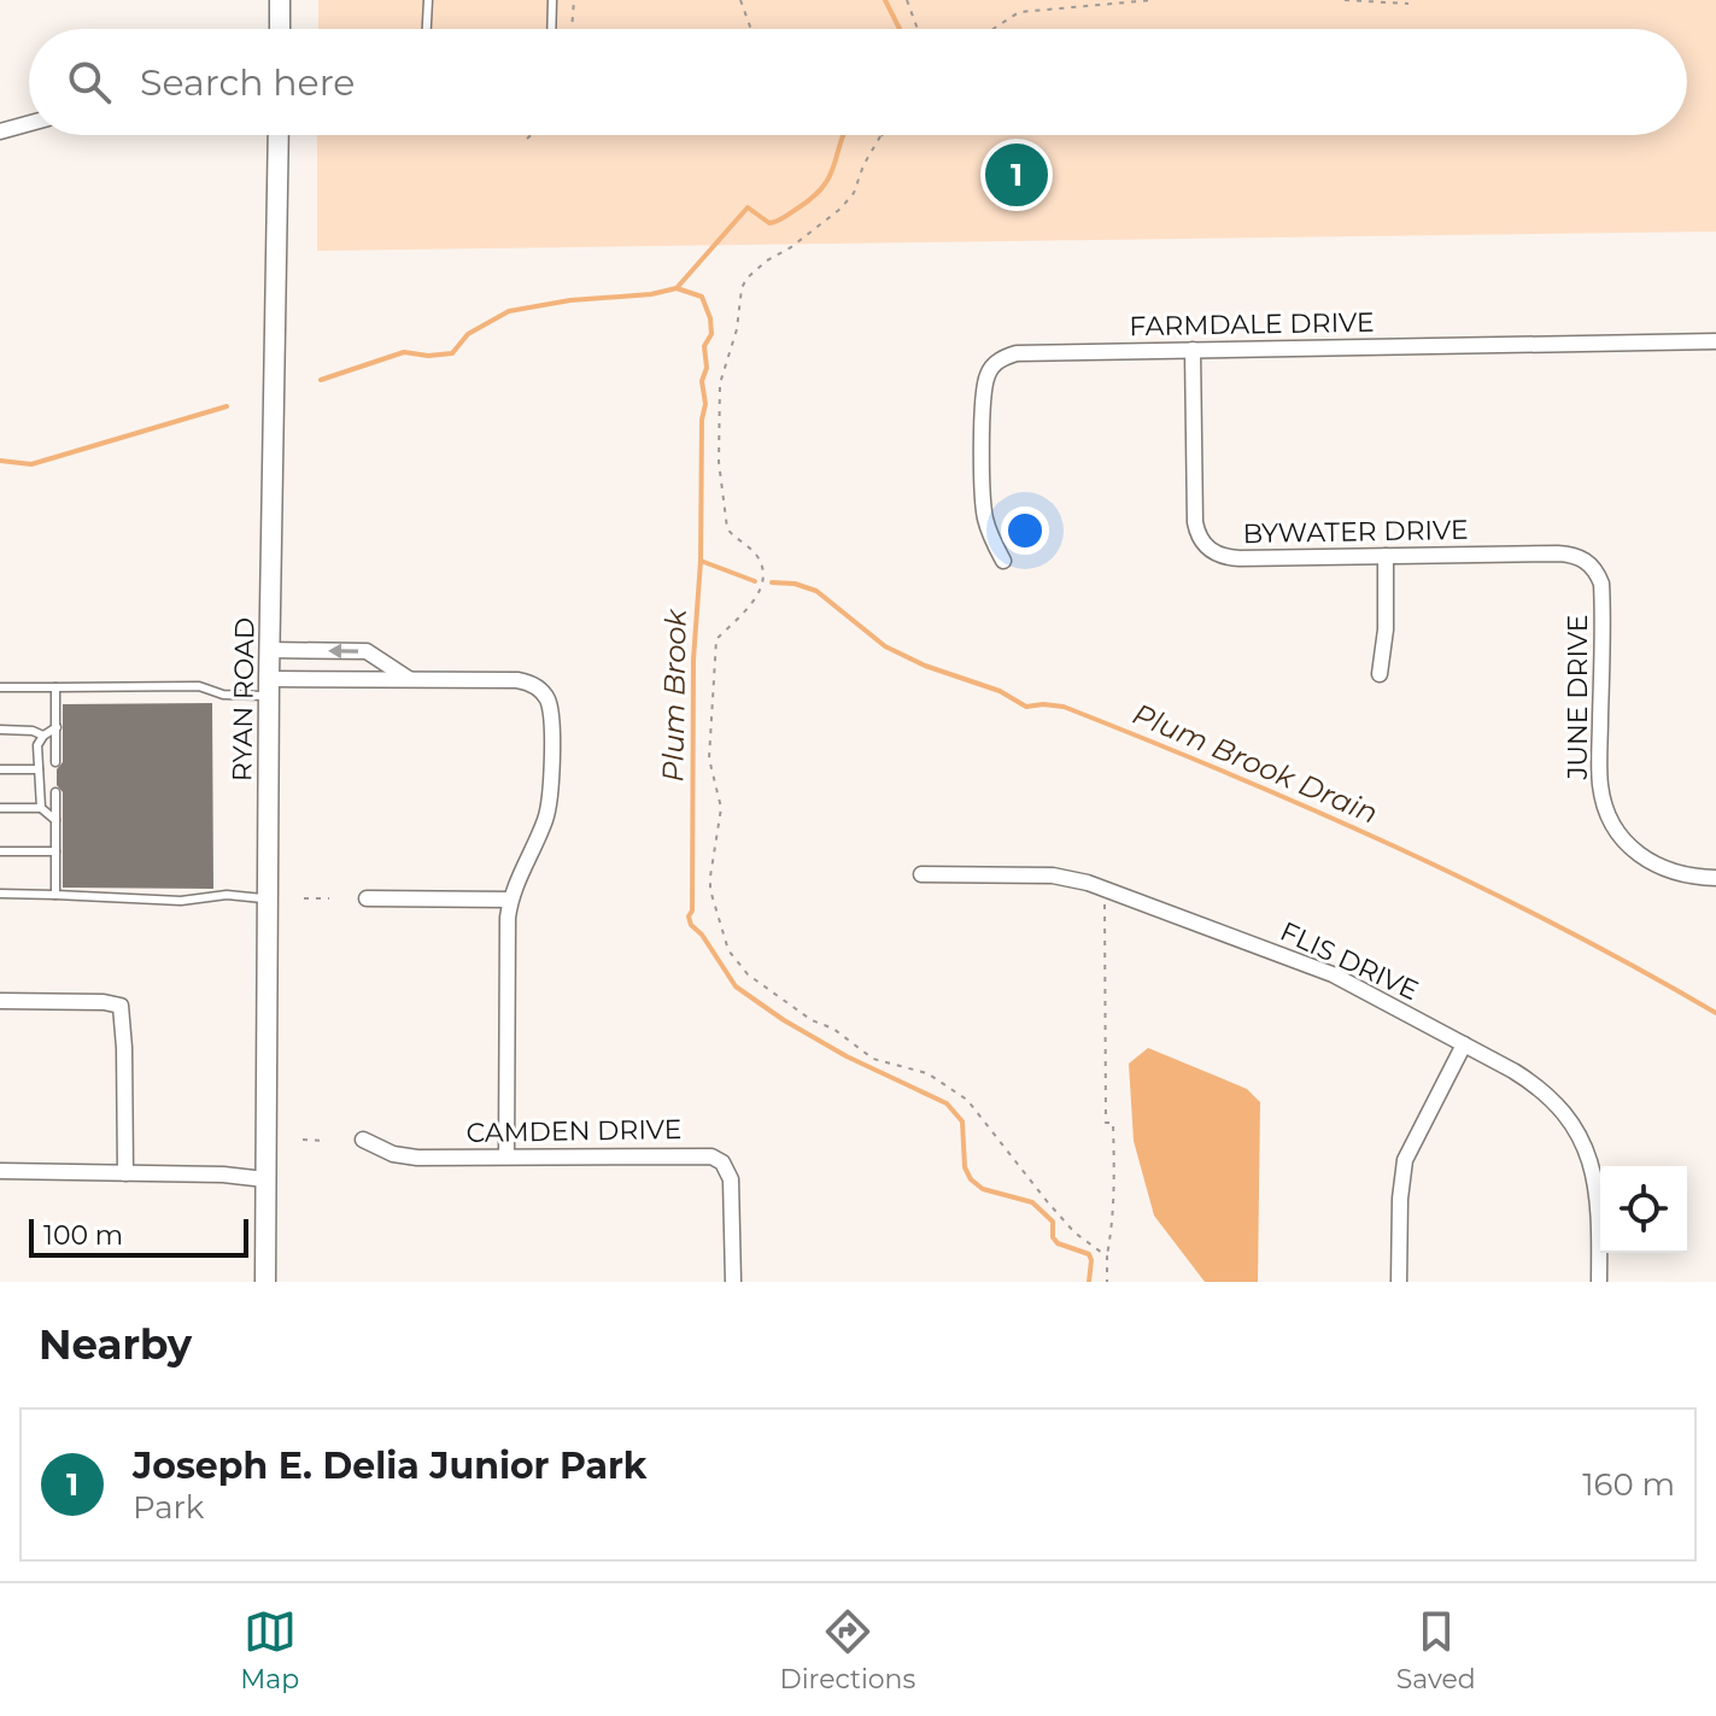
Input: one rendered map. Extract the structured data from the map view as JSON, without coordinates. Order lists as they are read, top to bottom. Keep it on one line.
{"streets":{"main road":["RYAN ROAD"],"street":["FARMDALE DRIVE","BYWATER DRIVE","JUNE DRIVE","FLIS DRIVE","CAMDEN DRIVE"]},"crossings":[["FARMDALE DRIVE","BYWATER DRIVE"],["BYWATER DRIVE","JUNE DRIVE"]],"water":["Plum Brook","Plum Brook Drain"],"scale_bar":"100 m","page":{"search":"Search here","pins":"1","scale":"100 m","heading":"Nearby","list":[{"mark":"1","name":"Joseph E. Delia Junior Park","note":"Park","value":"160 m"}],"nav":["Map","Directions","Saved"]}}
